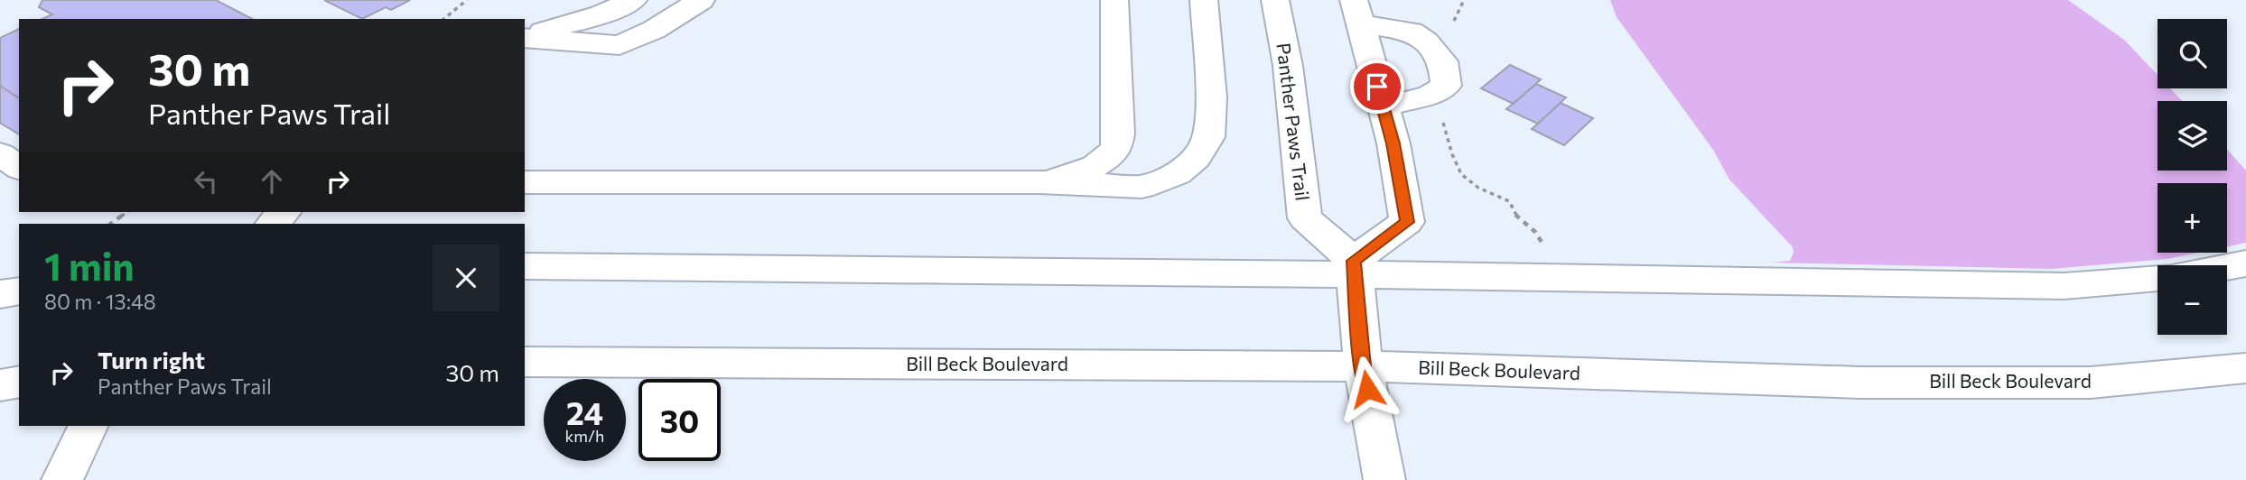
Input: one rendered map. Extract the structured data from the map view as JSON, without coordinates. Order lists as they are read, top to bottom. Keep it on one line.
{"streets":{"street":["Panther Paws Trail","Bill Beck Boulevard"]},"page":{"map_buttons":["+","−"],"turn":["30 m","Panther Paws Trail"],"heading":["1 min","80 m · 13:48"],"list":[{"name":"Turn right","note":"Panther Paws Trail","value":"30 m"}],"speed":"24 km/h","limit":"30"}}
